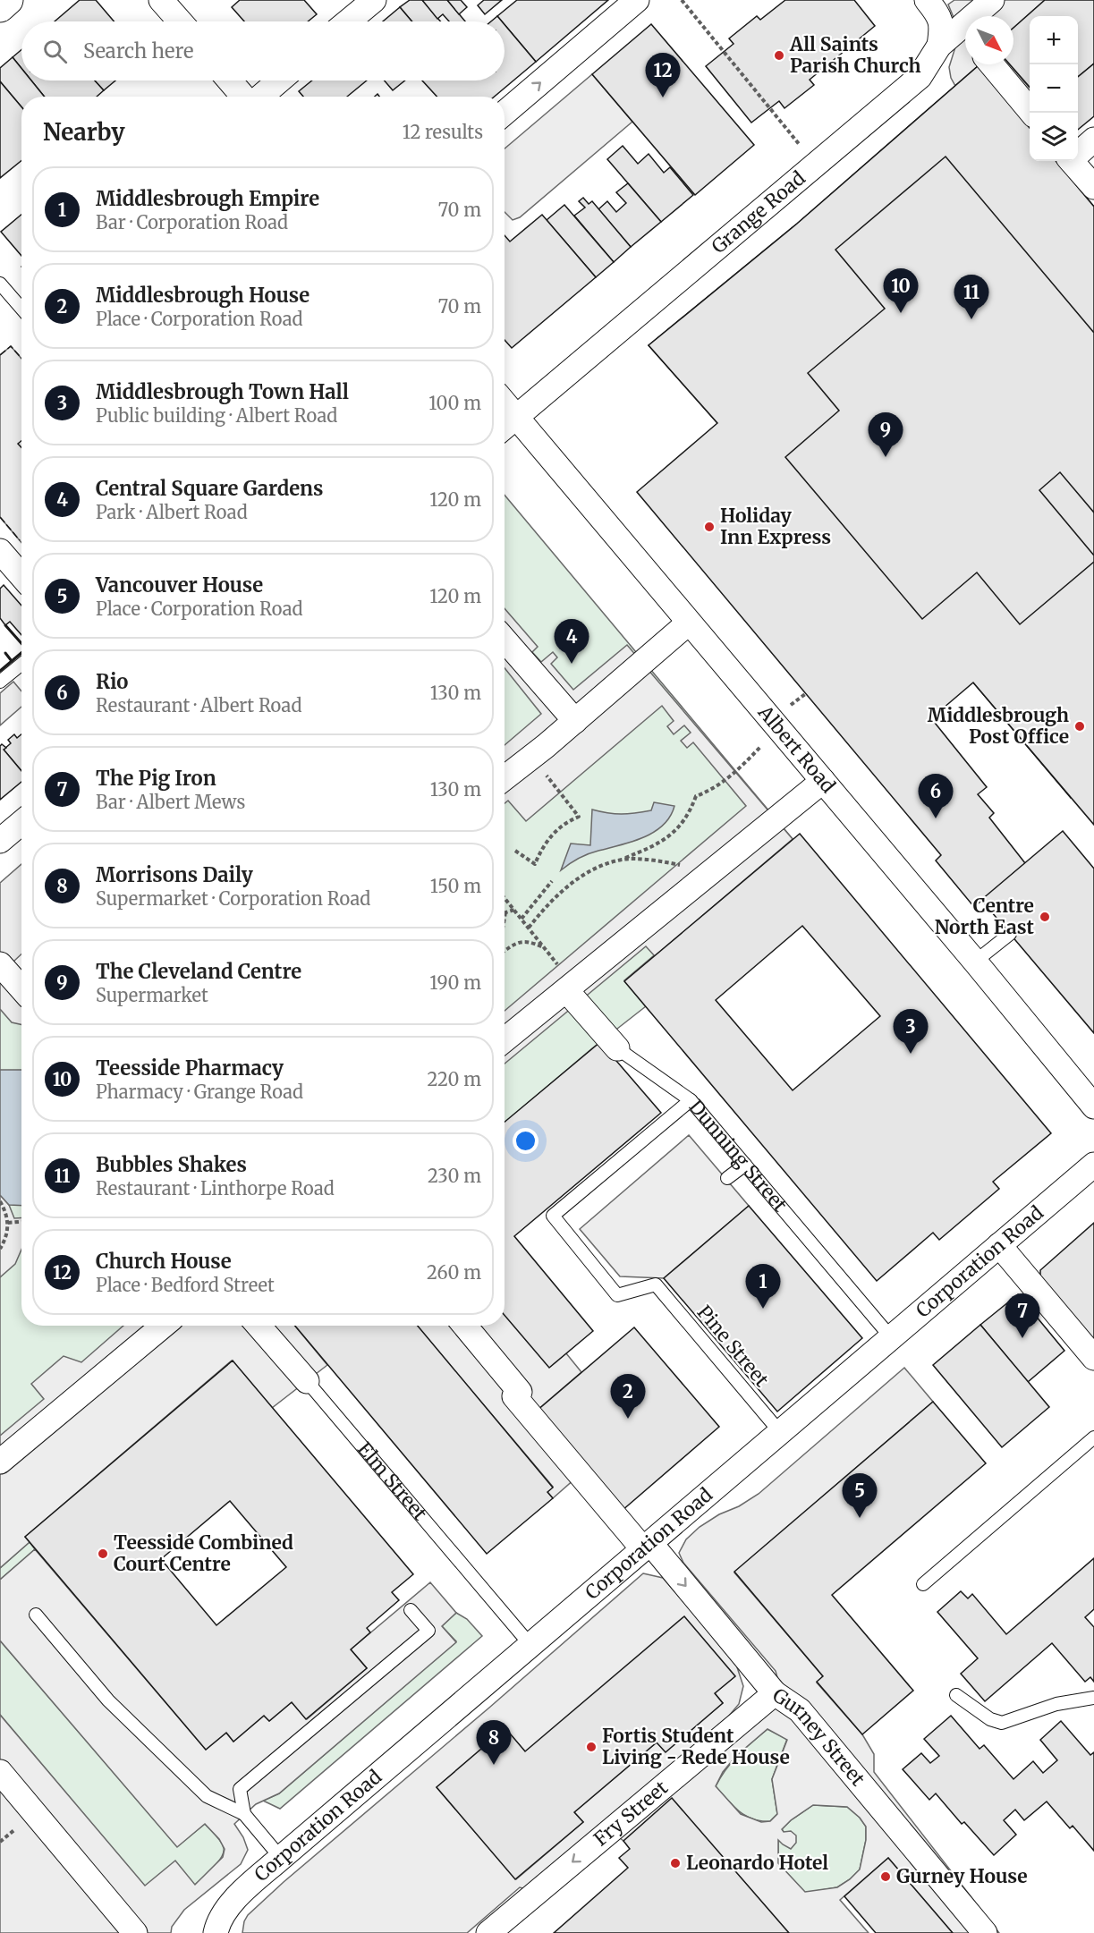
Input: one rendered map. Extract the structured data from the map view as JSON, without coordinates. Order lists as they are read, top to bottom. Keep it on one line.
{"streets":{"street":["Grange Road","Albert Road","Dunning Street","Corporation Road","Elm Street","Gurney Street","Fry Street"],"lane":["Pine Street"]},"crossings":[["Grange Road","Albert Road"],["Dunning Street","Corporation Road"],["Corporation Road","Pine Street"],["Corporation Road","Elm Street"],["Corporation Road","Gurney Street"],["Gurney Street","Fry Street"]],"one_way":["Fry Street"],"places":["All Saints Parish Church","Holiday Inn Express","Middlesbrough Post Office","Centre North East","Teesside Combined Court Centre","Fortis Student Living - Rede House","Leonardo Hotel","Gurney House"],"north":"bottom right","page":{"map_buttons":["+","−"],"search":"Search here","pins":["12","10","11","9","4","6","3","1","7","2","5","8"],"heading":["Nearby","12 results"],"list":[{"mark":"1","name":"Middlesbrough Empire","note":"Bar · Corporation Road","value":"70 m"},{"mark":"2","name":"Middlesbrough House","note":"Place · Corporation Road","value":"70 m"},{"mark":"3","name":"Middlesbrough Town Hall","note":"Public building · Albert Road","value":"100 m"},{"mark":"4","name":"Central Square Gardens","note":"Park · Albert Road","value":"120 m"},{"mark":"5","name":"Vancouver House","note":"Place · Corporation Road","value":"120 m"},{"mark":"6","name":"Rio","note":"Restaurant · Albert Road","value":"130 m"},{"mark":"7","name":"The Pig Iron","note":"Bar · Albert Mews","value":"130 m"},{"mark":"8","name":"Morrisons Daily","note":"Supermarket · Corporation Road","value":"150 m"},{"mark":"9","name":"The Cleveland Centre","note":"Supermarket","value":"190 m"},{"mark":"10","name":"Teesside Pharmacy","note":"Pharmacy · Grange Road","value":"220 m"},{"mark":"11","name":"Bubbles Shakes","note":"Restaurant · Linthorpe Road","value":"230 m"},{"mark":"12","name":"Church House","note":"Place · Bedford Street","value":"260 m"}]}}
